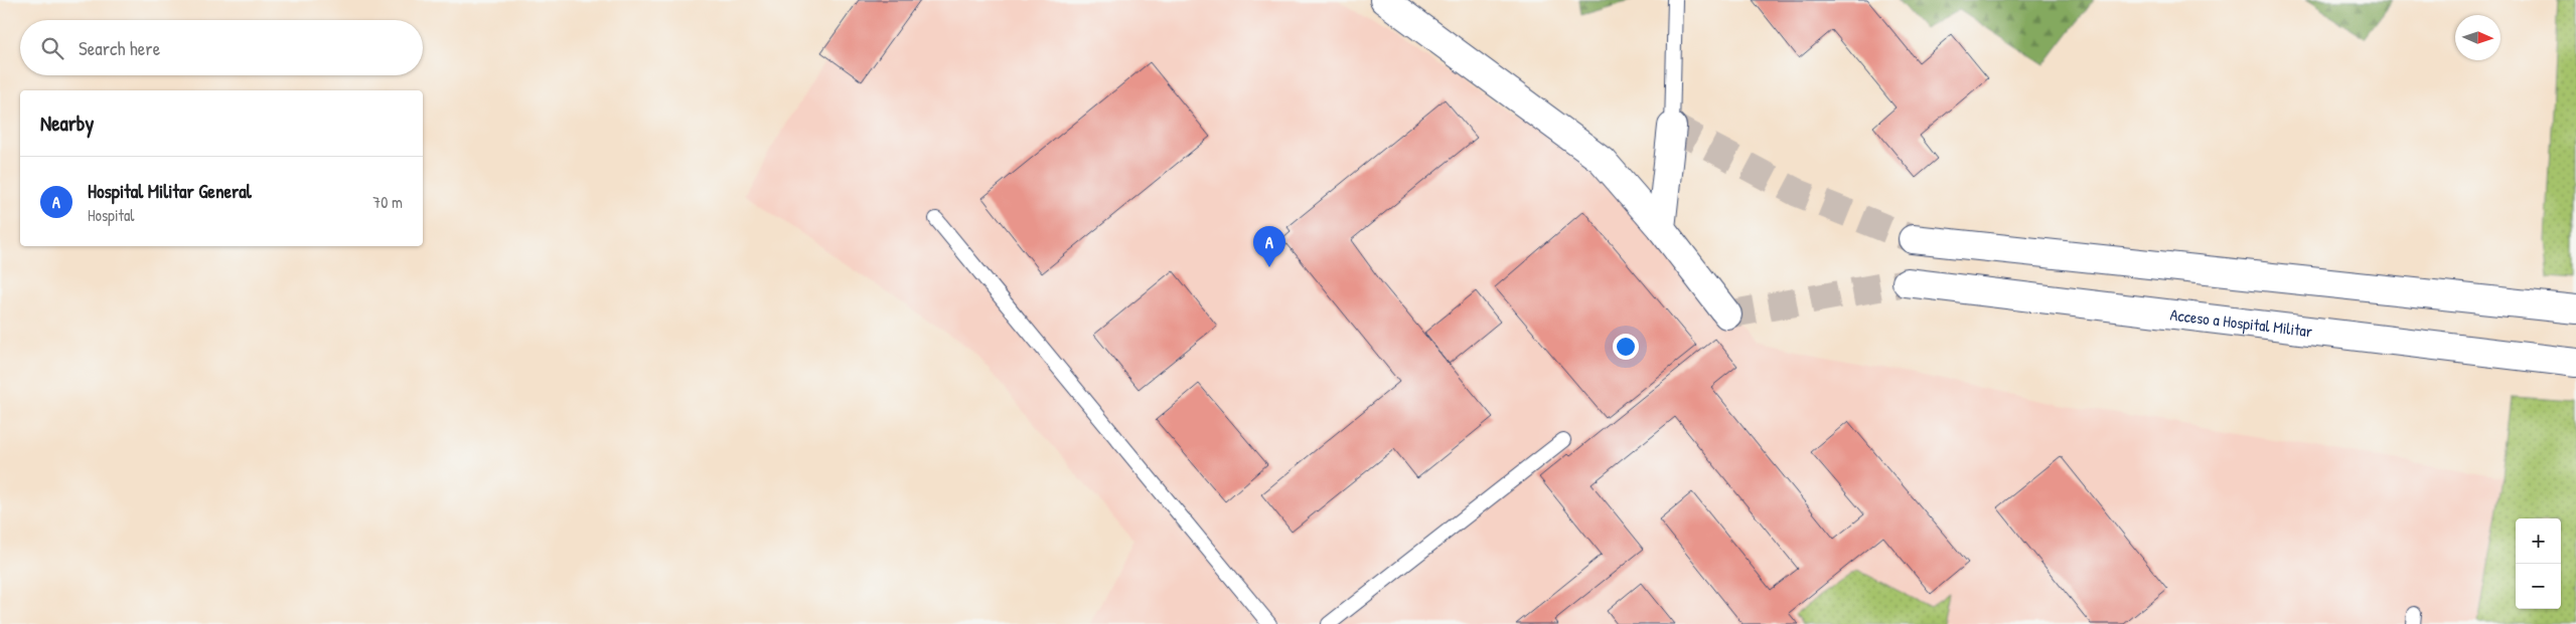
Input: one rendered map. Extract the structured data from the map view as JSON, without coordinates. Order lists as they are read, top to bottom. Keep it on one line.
{"streets":{"street":["Acceso a Hospital Militar"]},"north":"right","page":{"search":"Search here","heading":"Nearby","list":[{"mark":"A","name":"Hospital Militar General","note":"Hospital","value":"70 m"}],"pins":"A","map_buttons":["+","−"]}}
